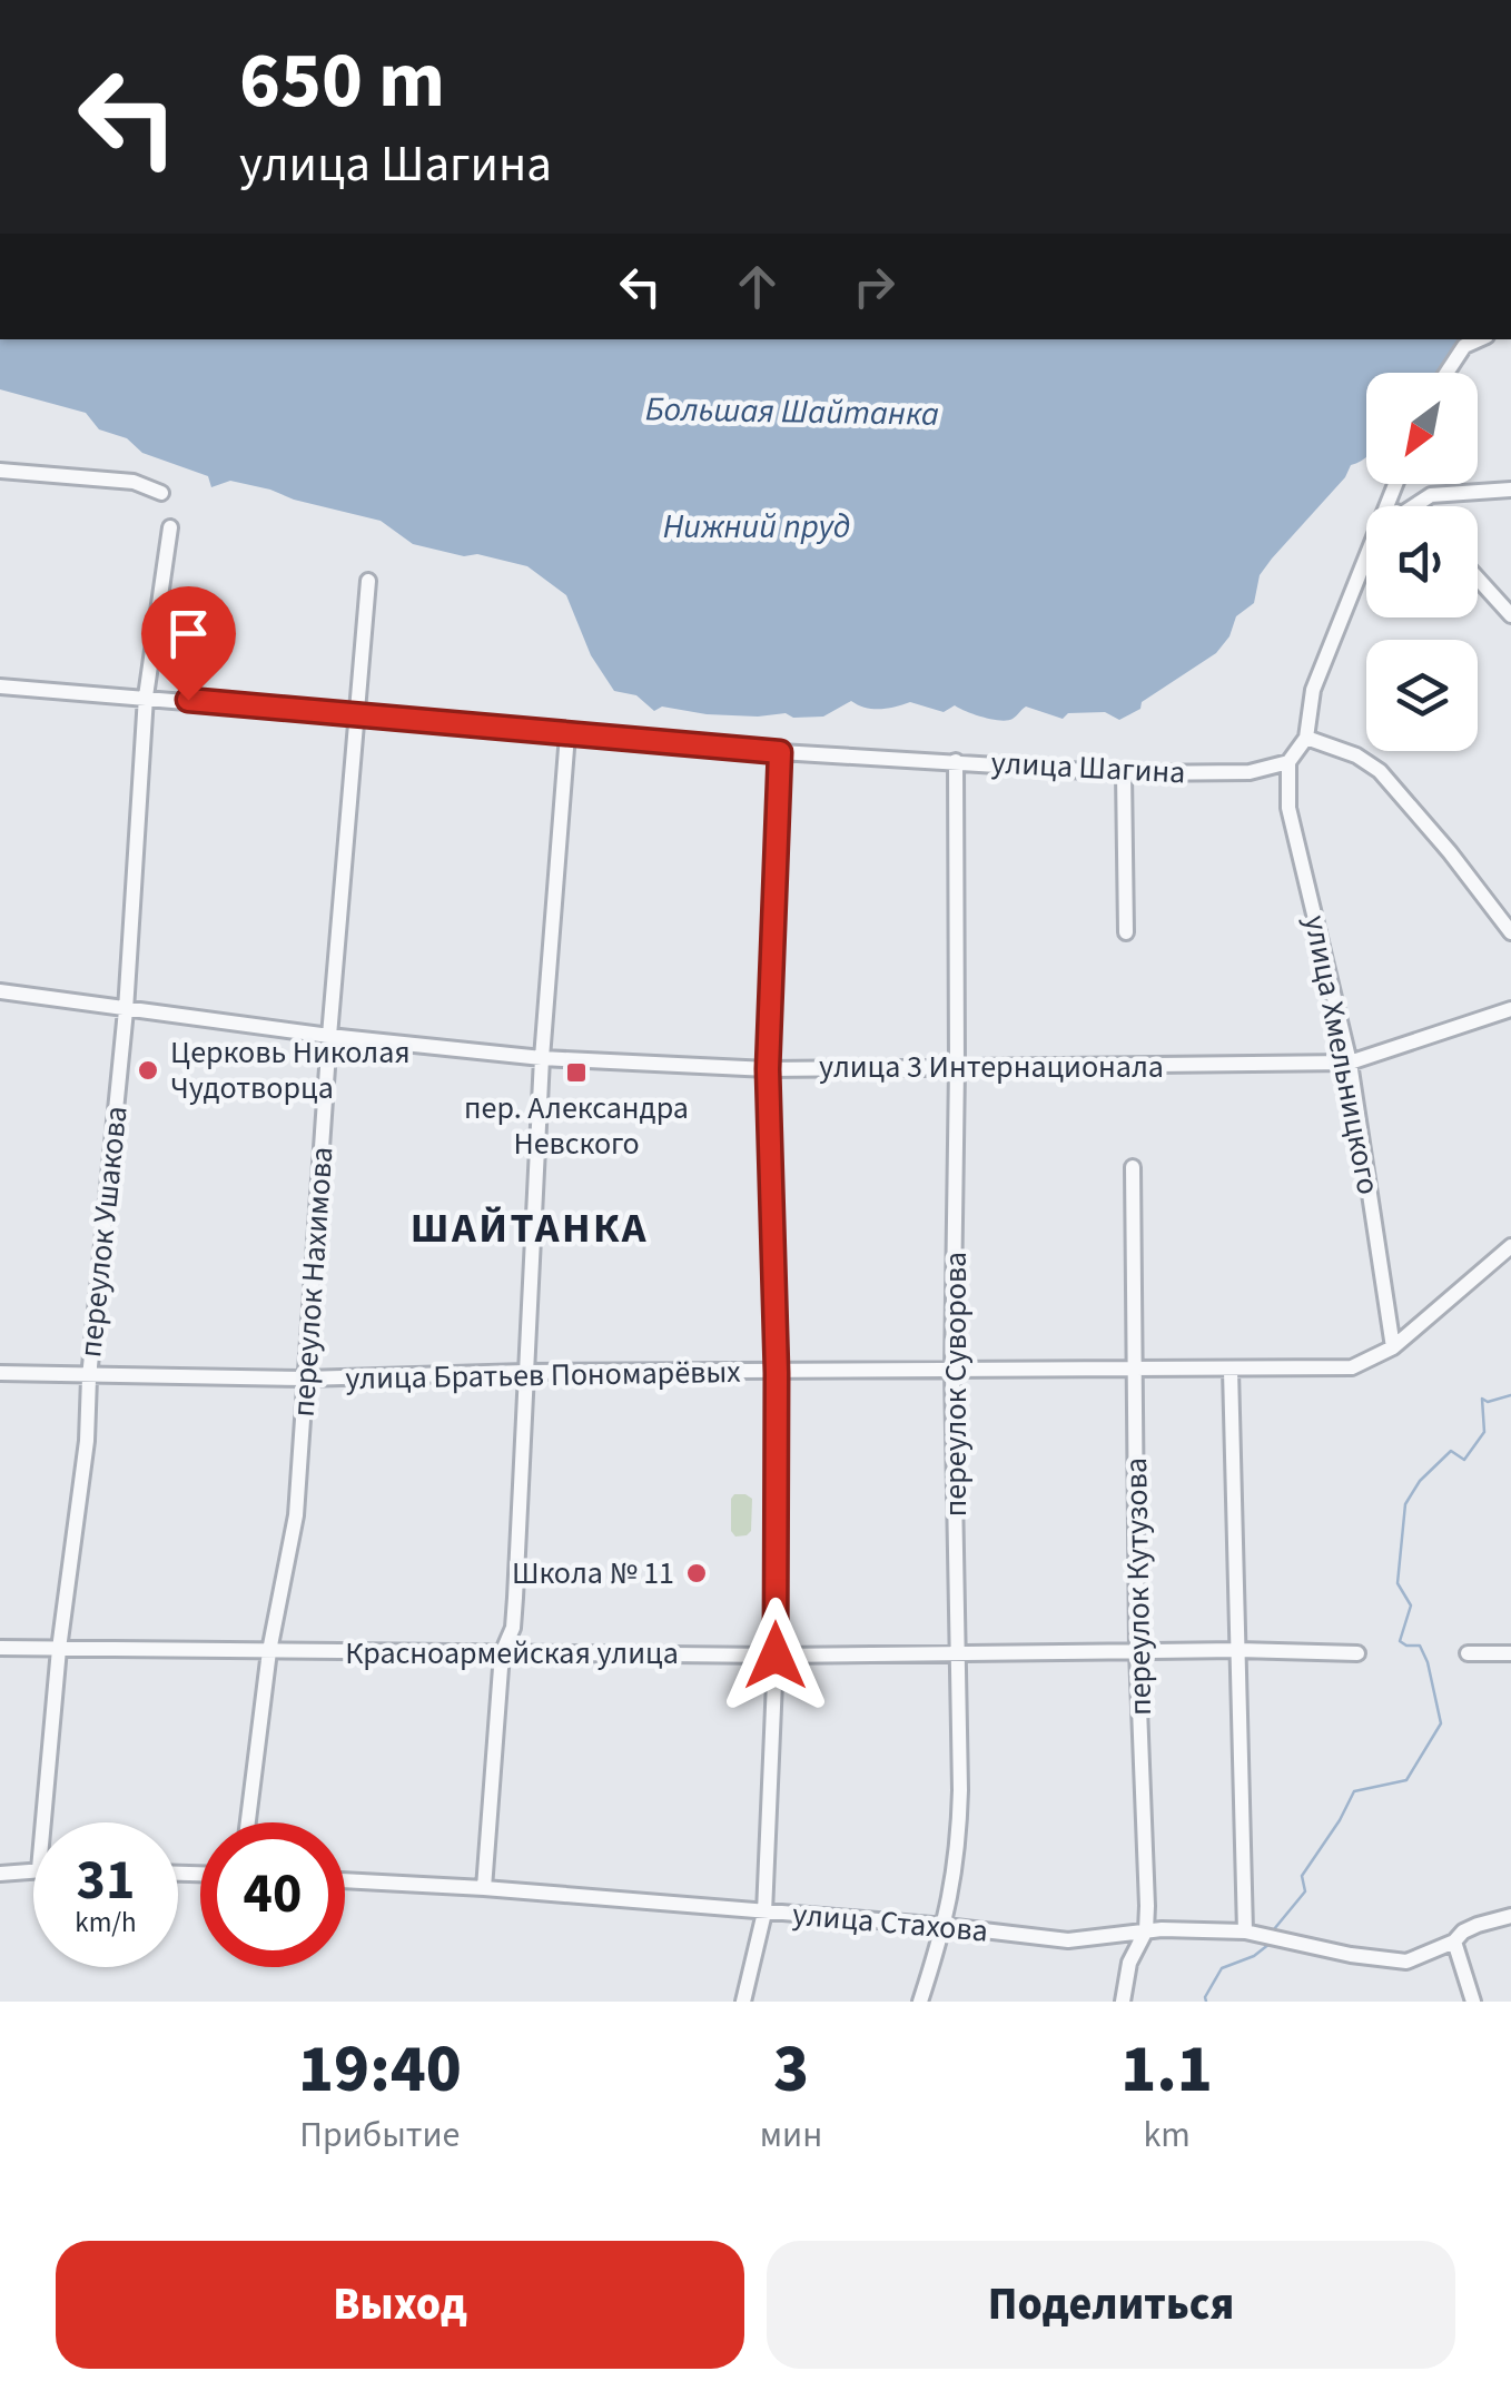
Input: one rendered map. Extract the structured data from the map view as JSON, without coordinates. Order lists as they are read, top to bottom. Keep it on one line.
{"streets":{"street":["улица Шагина","улица Хмельницкого","улица 3 Интернационала","переулок Ушакова","переулок Нахимова","улица Братьев Пономарёвых","переулок Суворова","переулок Кутузова","Красноармейская улица","улица Стахова"]},"crossings":[["улица Шагина","улица Хмельницкого"],["улица Шагина","переулок Ушакова"],["улица Шагина","переулок Нахимова"],["улица Шагина","переулок Суворова"],["улица Хмельницкого","улица 3 Интернационала"],["улица Хмельницкого","улица Братьев Пономарёвых"],["улица 3 Интернационала","переулок Ушакова"],["улица 3 Интернационала","переулок Нахимова"],["улица 3 Интернационала","переулок Суворова"],["переулок Ушакова","улица Братьев Пономарёвых"],["переулок Ушакова","Красноармейская улица"],["переулок Нахимова","улица Братьев Пономарёвых"],["переулок Нахимова","Красноармейская улица"],["улица Братьев Пономарёвых","переулок Суворова"],["улица Братьев Пономарёвых","переулок Кутузова"],["переулок Суворова","Красноармейская улица"],["переулок Суворова","улица Стахова"],["переулок Кутузова","Красноармейская улица"],["переулок Кутузова","улица Стахова"]],"districts":["ШАЙТАНКА"],"water":["Большая Шайтанка","Нижний пруд"],"places":{"other":["Церковь Николая Чудотворца","Школа № 11"],"transit":["пер. Александра Невского"]},"north":"bottom left","page":{"turn":["650 m","улица Шагина"],"speed":"31 km/h","limit":"40","eta":["19:40","Прибытие","3","мин","1.1","km"],"buttons":["Выход","Поделиться"]}}
